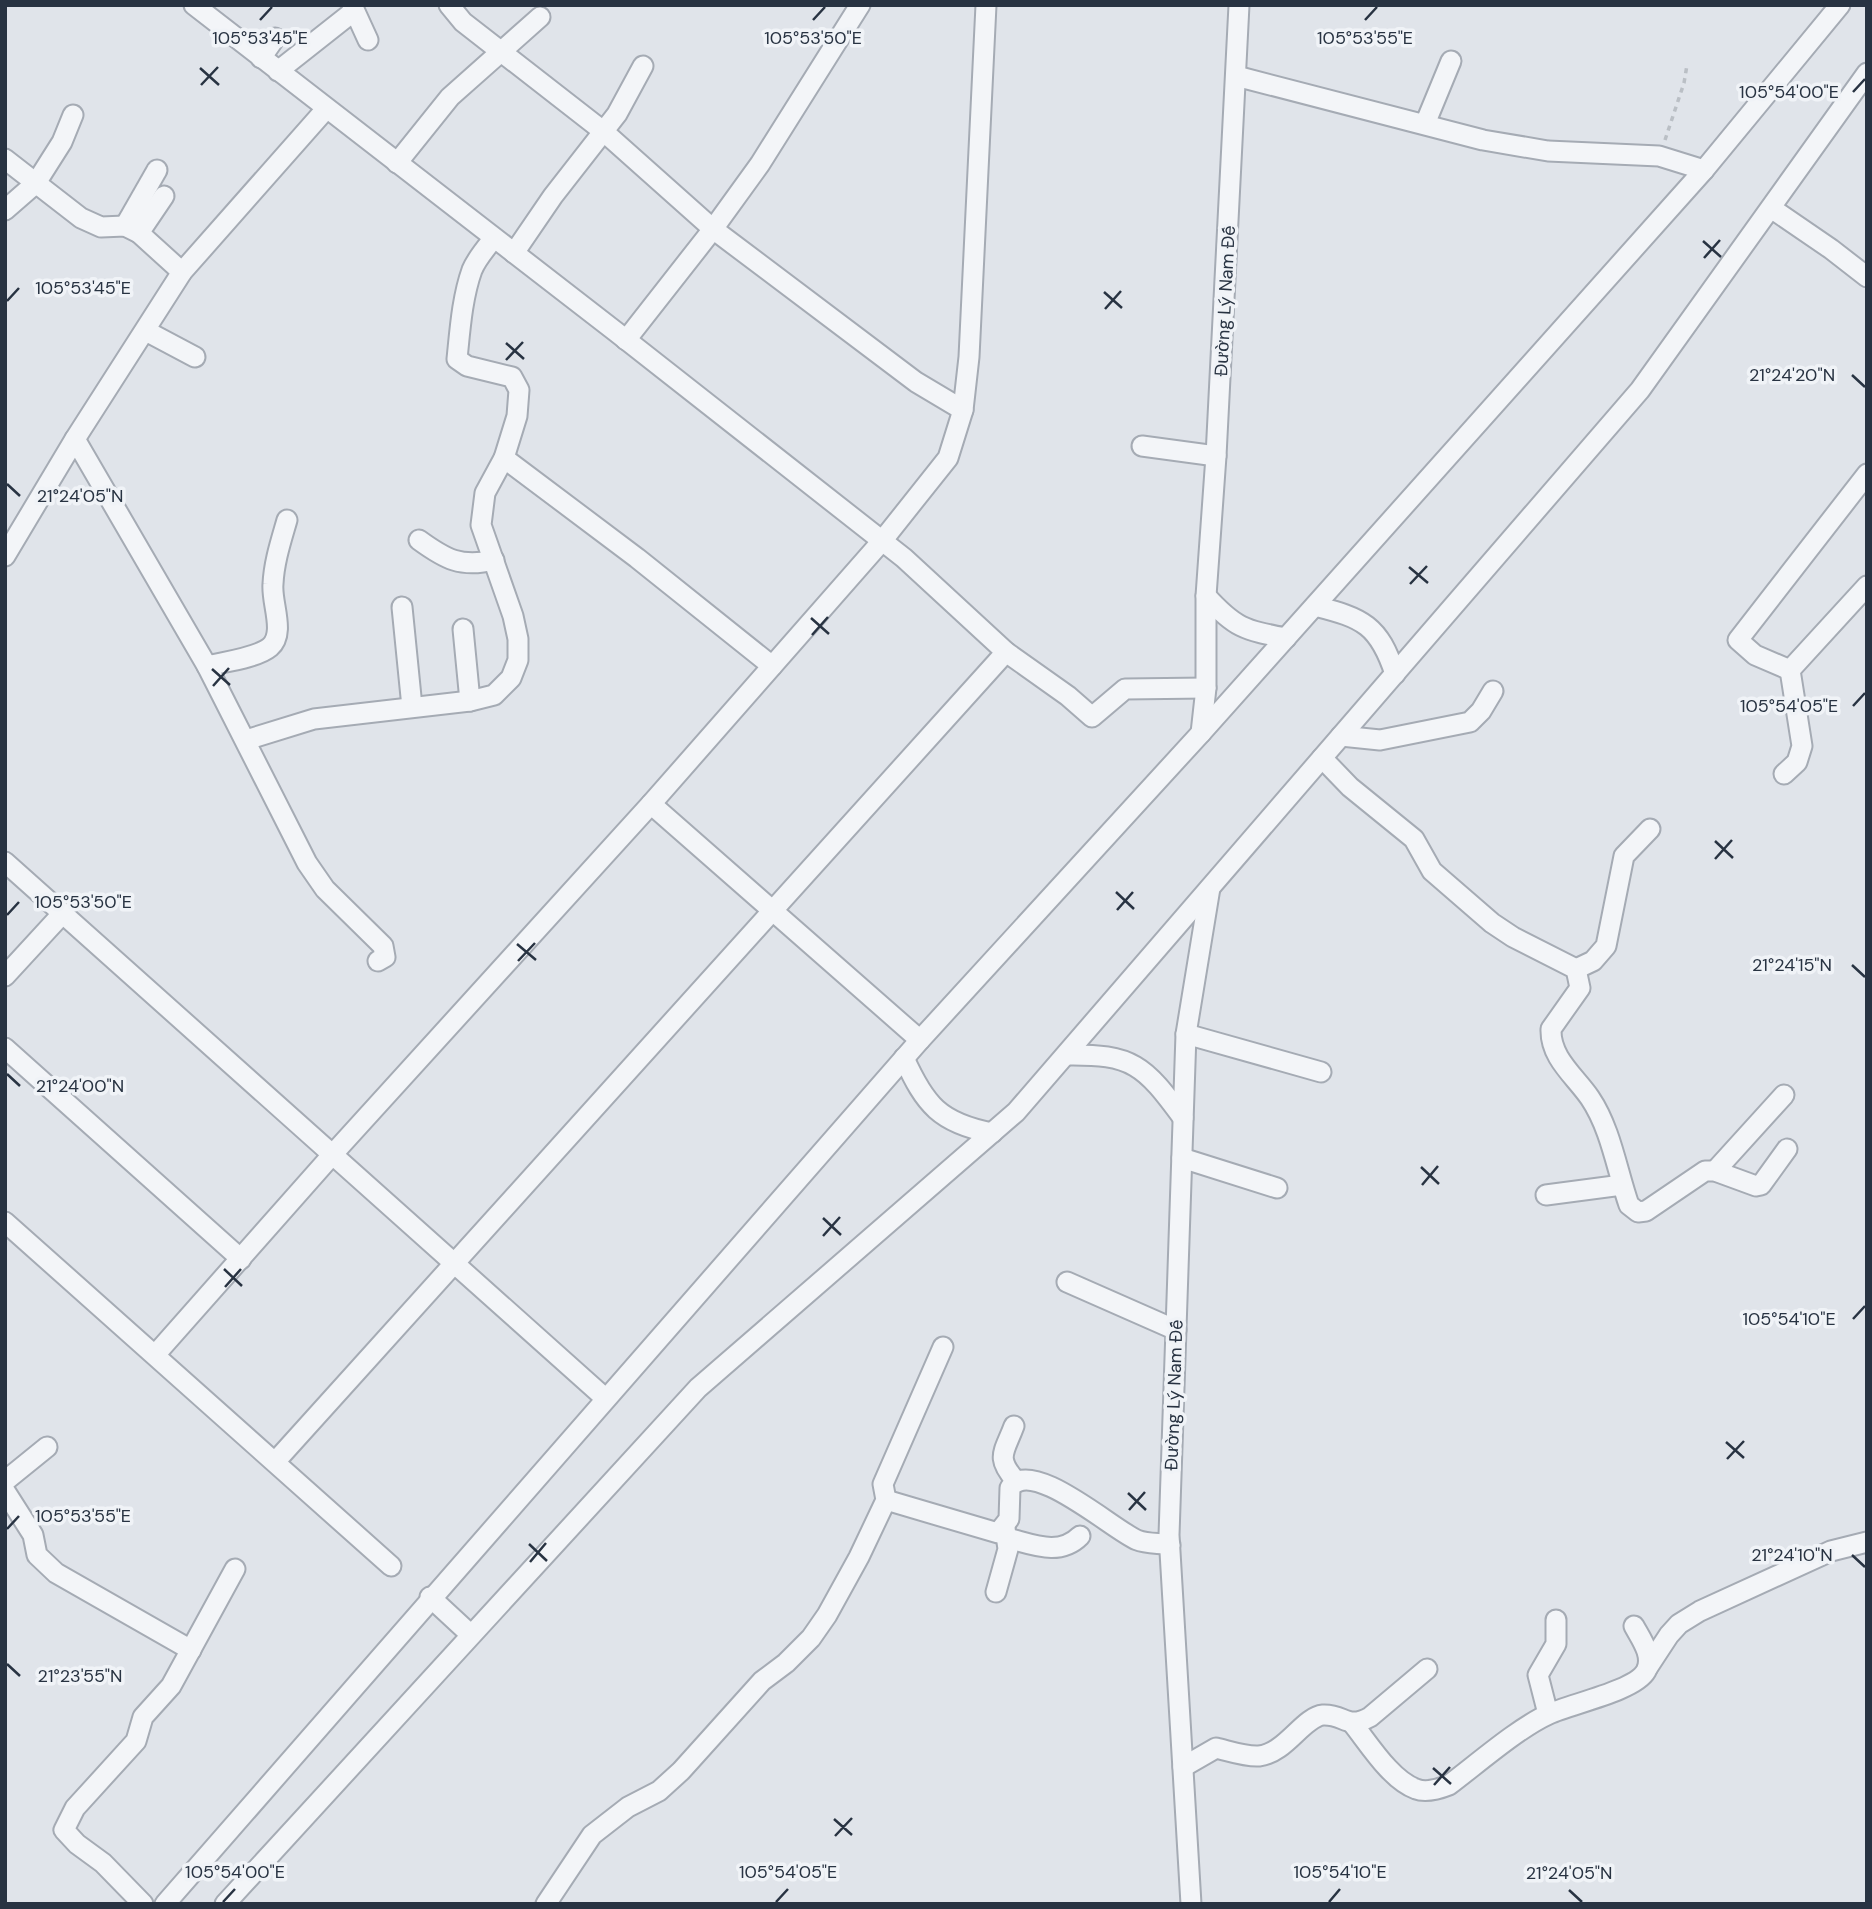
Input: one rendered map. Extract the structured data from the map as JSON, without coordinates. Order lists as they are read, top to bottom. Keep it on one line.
{"streets":{"street":["Đường Lý Nam Đế"]},"coordinates":["105°53'45\"E","105°53'50\"E","105°53'55\"E","105°54'00\"E","21°24'20\"N","21°24'05\"N","105°54'05\"E","21°24'15\"N","21°24'00\"N","105°54'10\"E","21°24'10\"N","21°23'55\"N"]}
